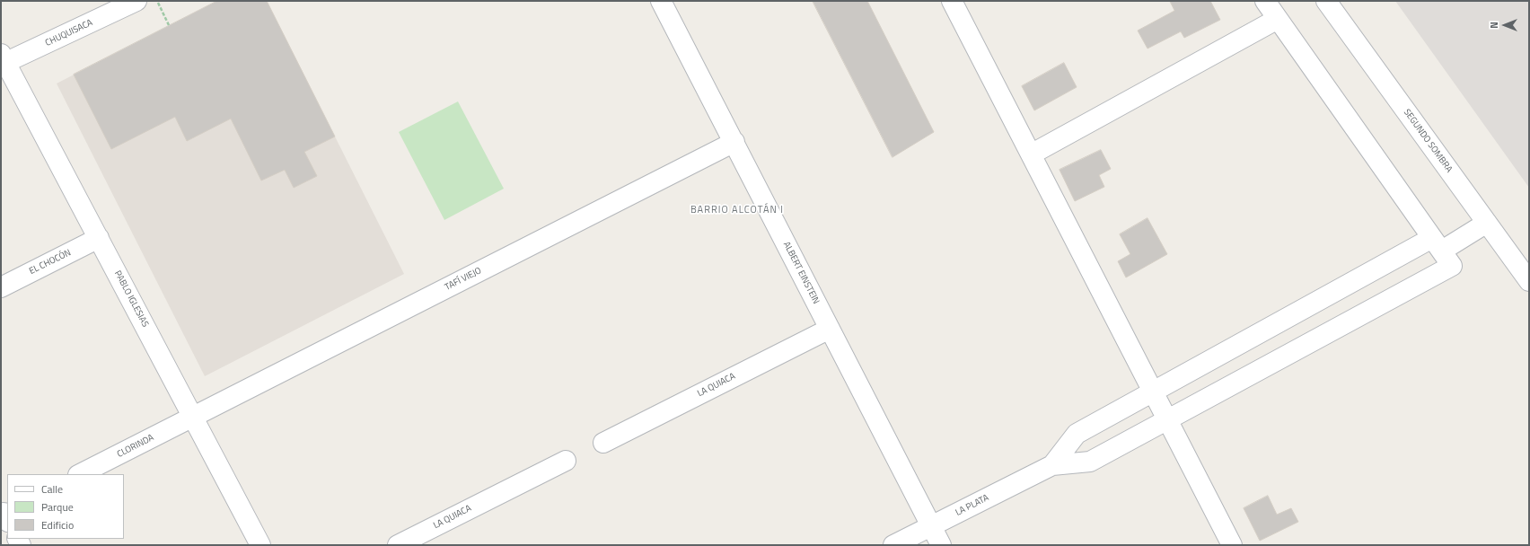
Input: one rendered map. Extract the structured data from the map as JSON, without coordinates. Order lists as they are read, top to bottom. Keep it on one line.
{"streets":{"street":["CHUQUISACA","SEGUNDO SOMBRA","EL CHOCÓN","ALBERT EINSTEIN","TAFÍ VIEJO","PABLO IGLESIAS","LA QUIACA","CLORINDA","LA PLATA"]},"crossings":[["CHUQUISACA","PABLO IGLESIAS"],["EL CHOCÓN","PABLO IGLESIAS"],["ALBERT EINSTEIN","TAFÍ VIEJO"],["ALBERT EINSTEIN","LA QUIACA"],["ALBERT EINSTEIN","LA PLATA"],["TAFÍ VIEJO","PABLO IGLESIAS"],["TAFÍ VIEJO","CLORINDA"],["PABLO IGLESIAS","CLORINDA"]],"districts":["BARRIO ALCOTÁN I"],"legend":["Calle","Parque","Edificio"],"north":"left"}
